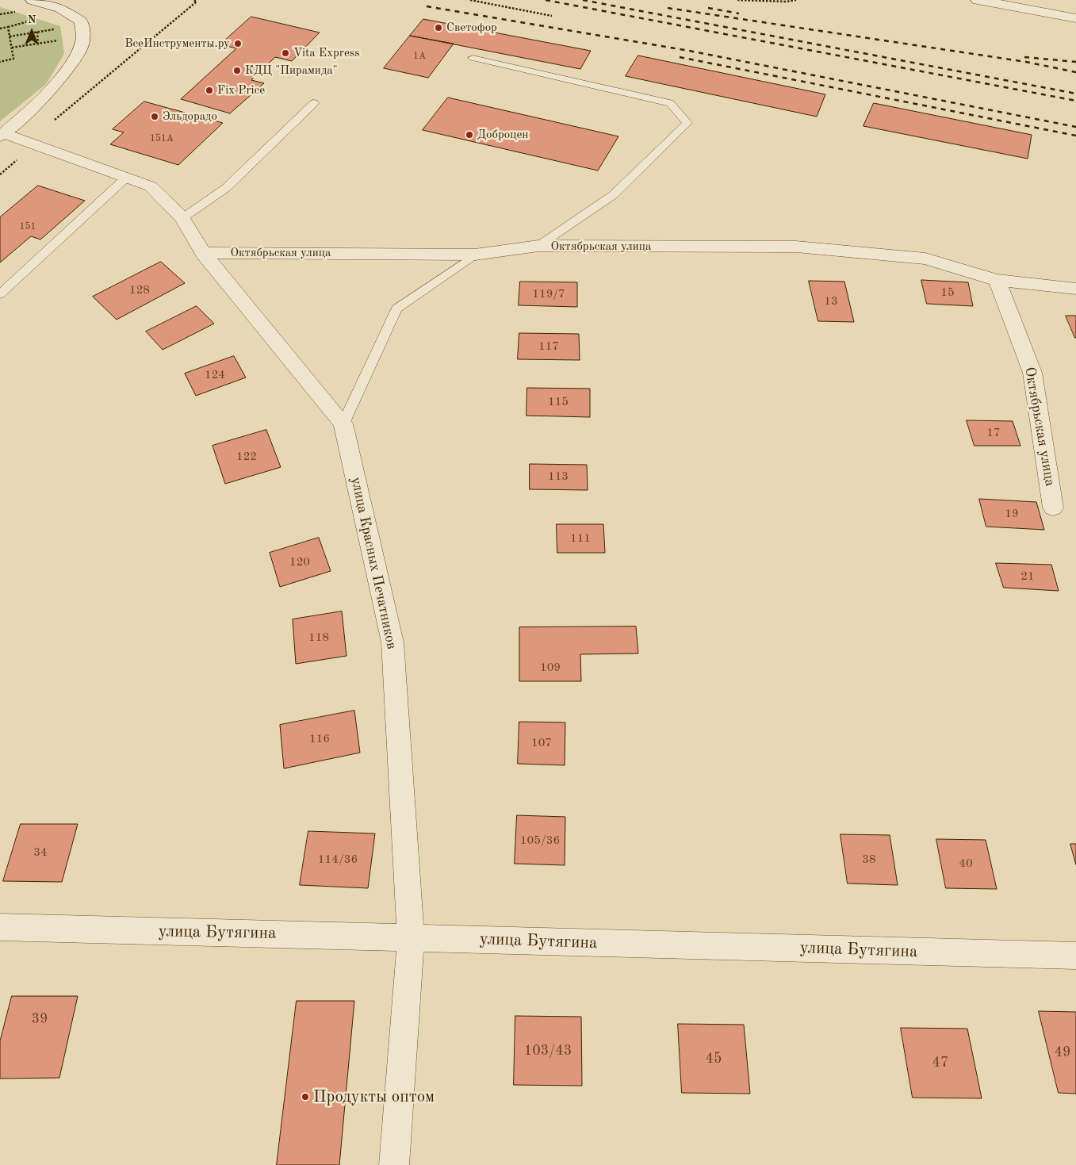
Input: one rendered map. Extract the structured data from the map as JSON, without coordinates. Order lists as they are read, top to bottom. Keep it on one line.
{"streets":{"street":["Октябрьская улица","улица Красных Печатников","улица Бутягина"]},"crossings":[["Октябрьская улица","улица Красных Печатников"],["улица Красных Печатников","улица Бутягина"]],"places":["Светофор","ВсеИнструменты.ру","Vita Express","КДЦ \"Пирамида\"","Fix Price","Эльдорадо","Доброцен","Продукты оптом"],"house_numbers":["1А","151А","151","128","15","119/7","13","117","124","115","17","122","113","19","111","120","21","118","109","116","107","105/36","34","114/36","38","40","39","103/43","49","45","47"],"north":"top"}
